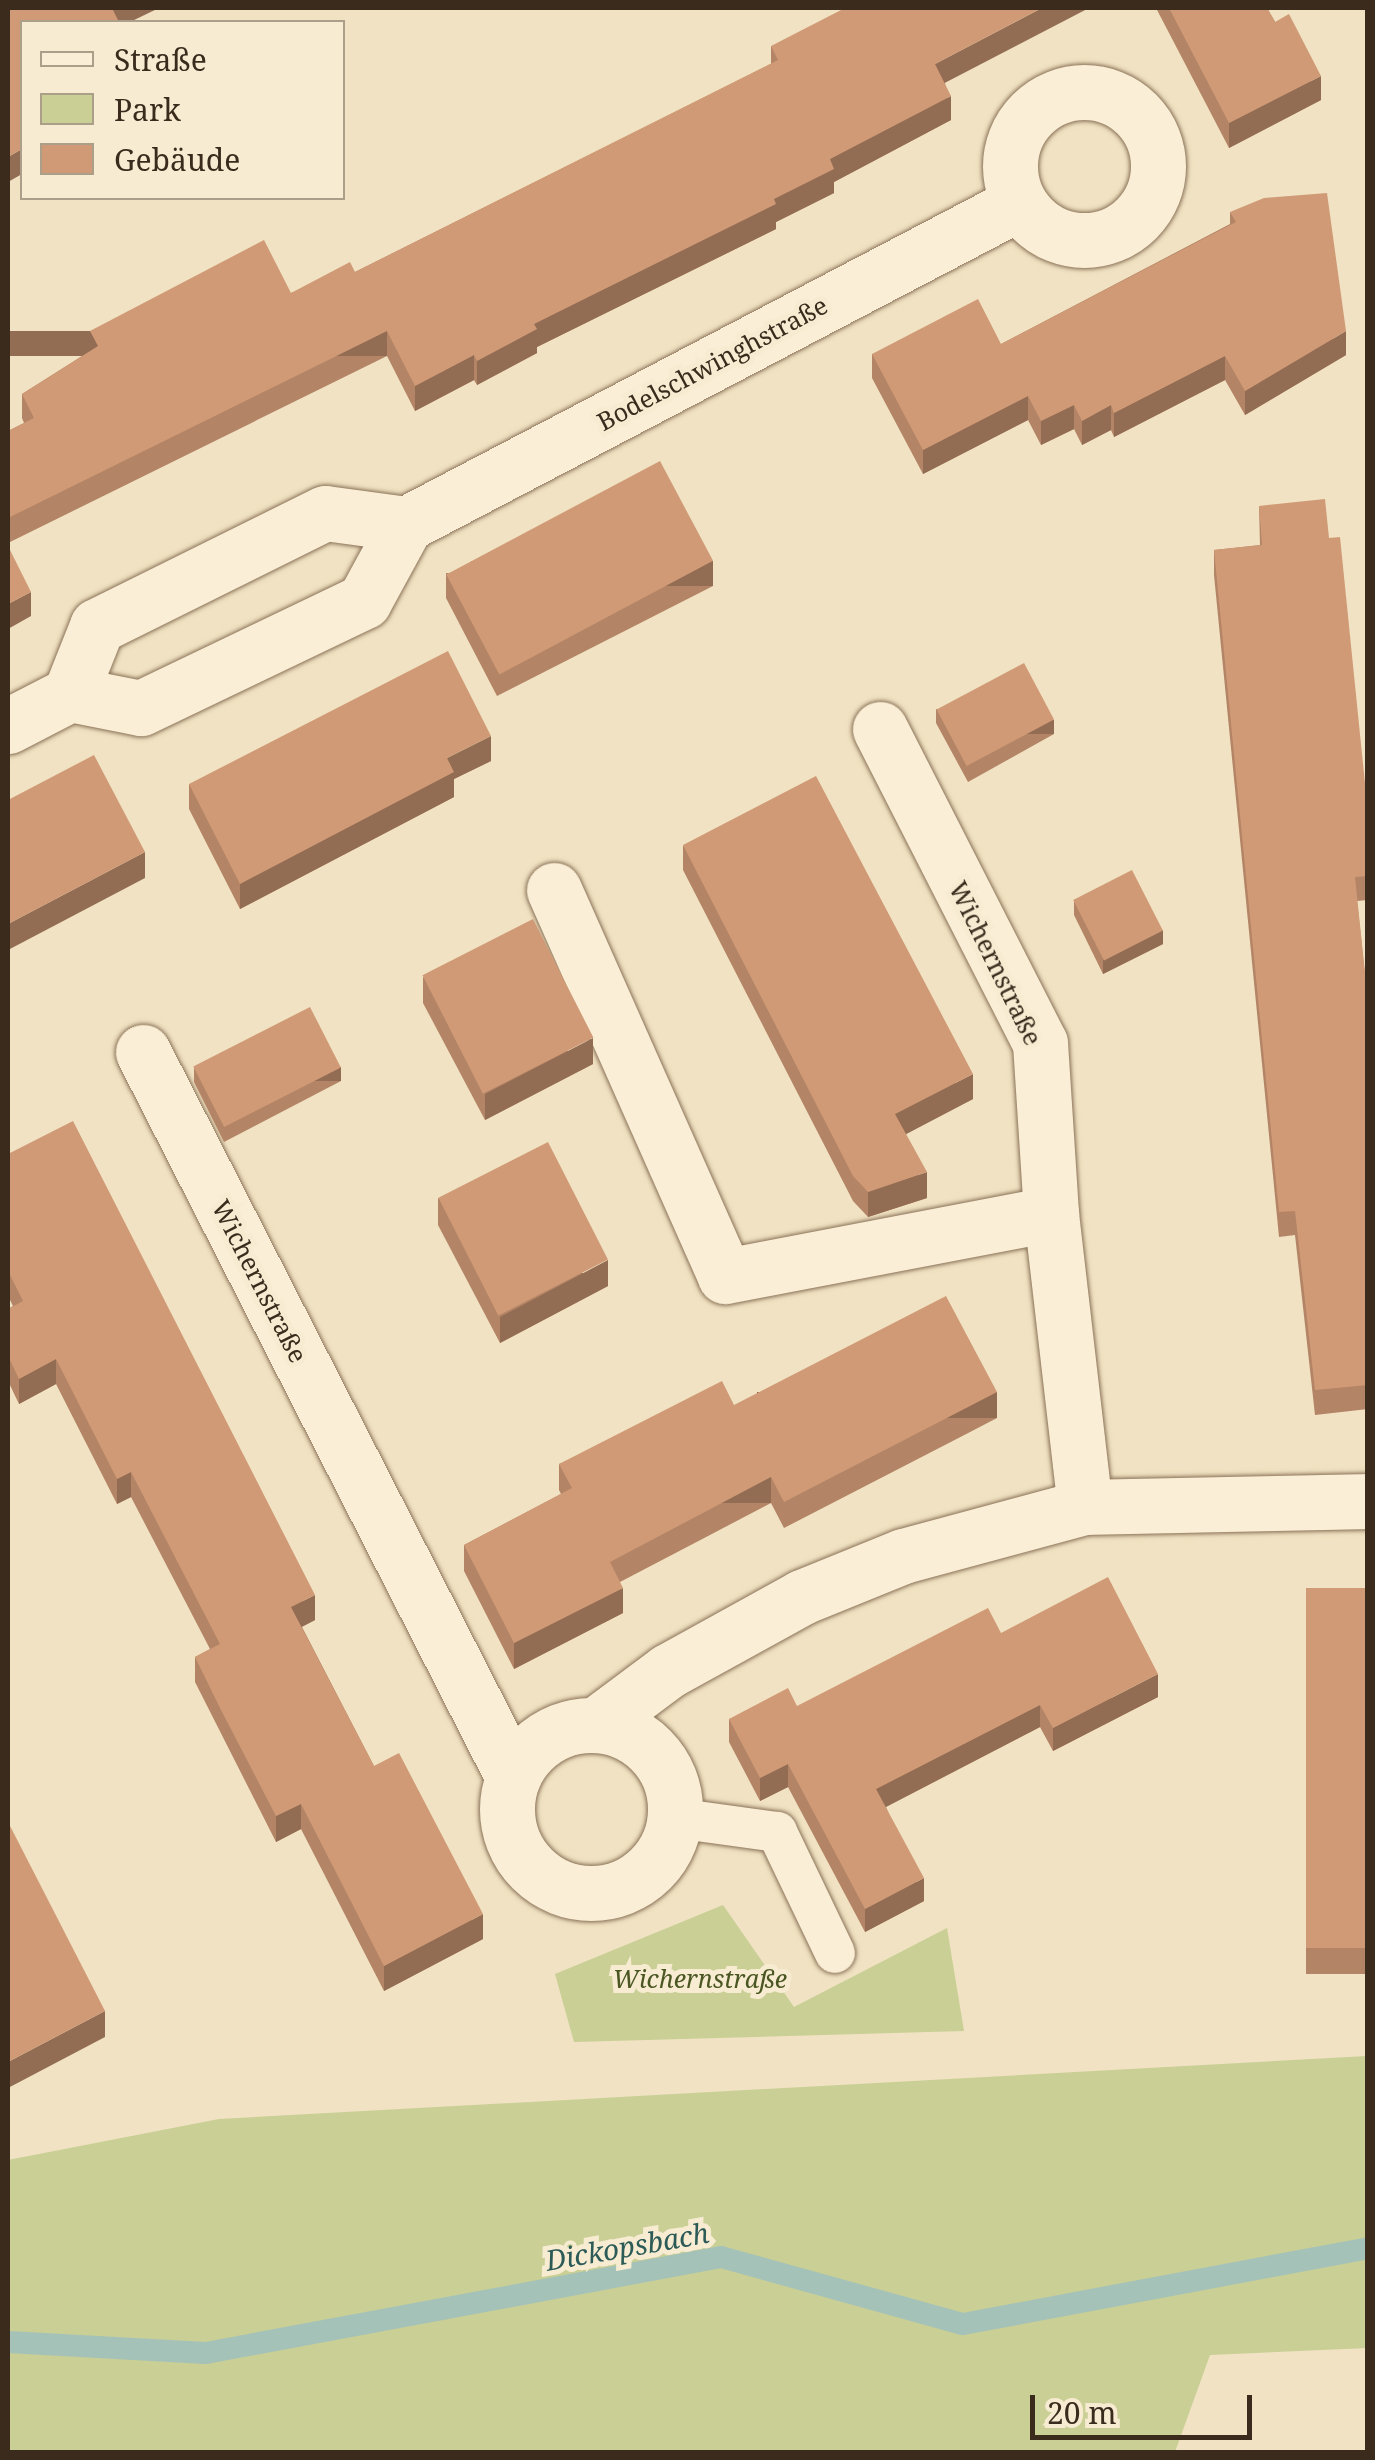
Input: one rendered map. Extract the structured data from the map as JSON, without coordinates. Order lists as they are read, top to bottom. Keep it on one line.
{"streets":{"street":["Bodelschwinghstraße","Wichernstraße"]},"water":["Dickopsbach"],"parks":["Wichernstraße"],"legend":["Straße","Park","Gebäude"],"scale_bar":"20 m"}
